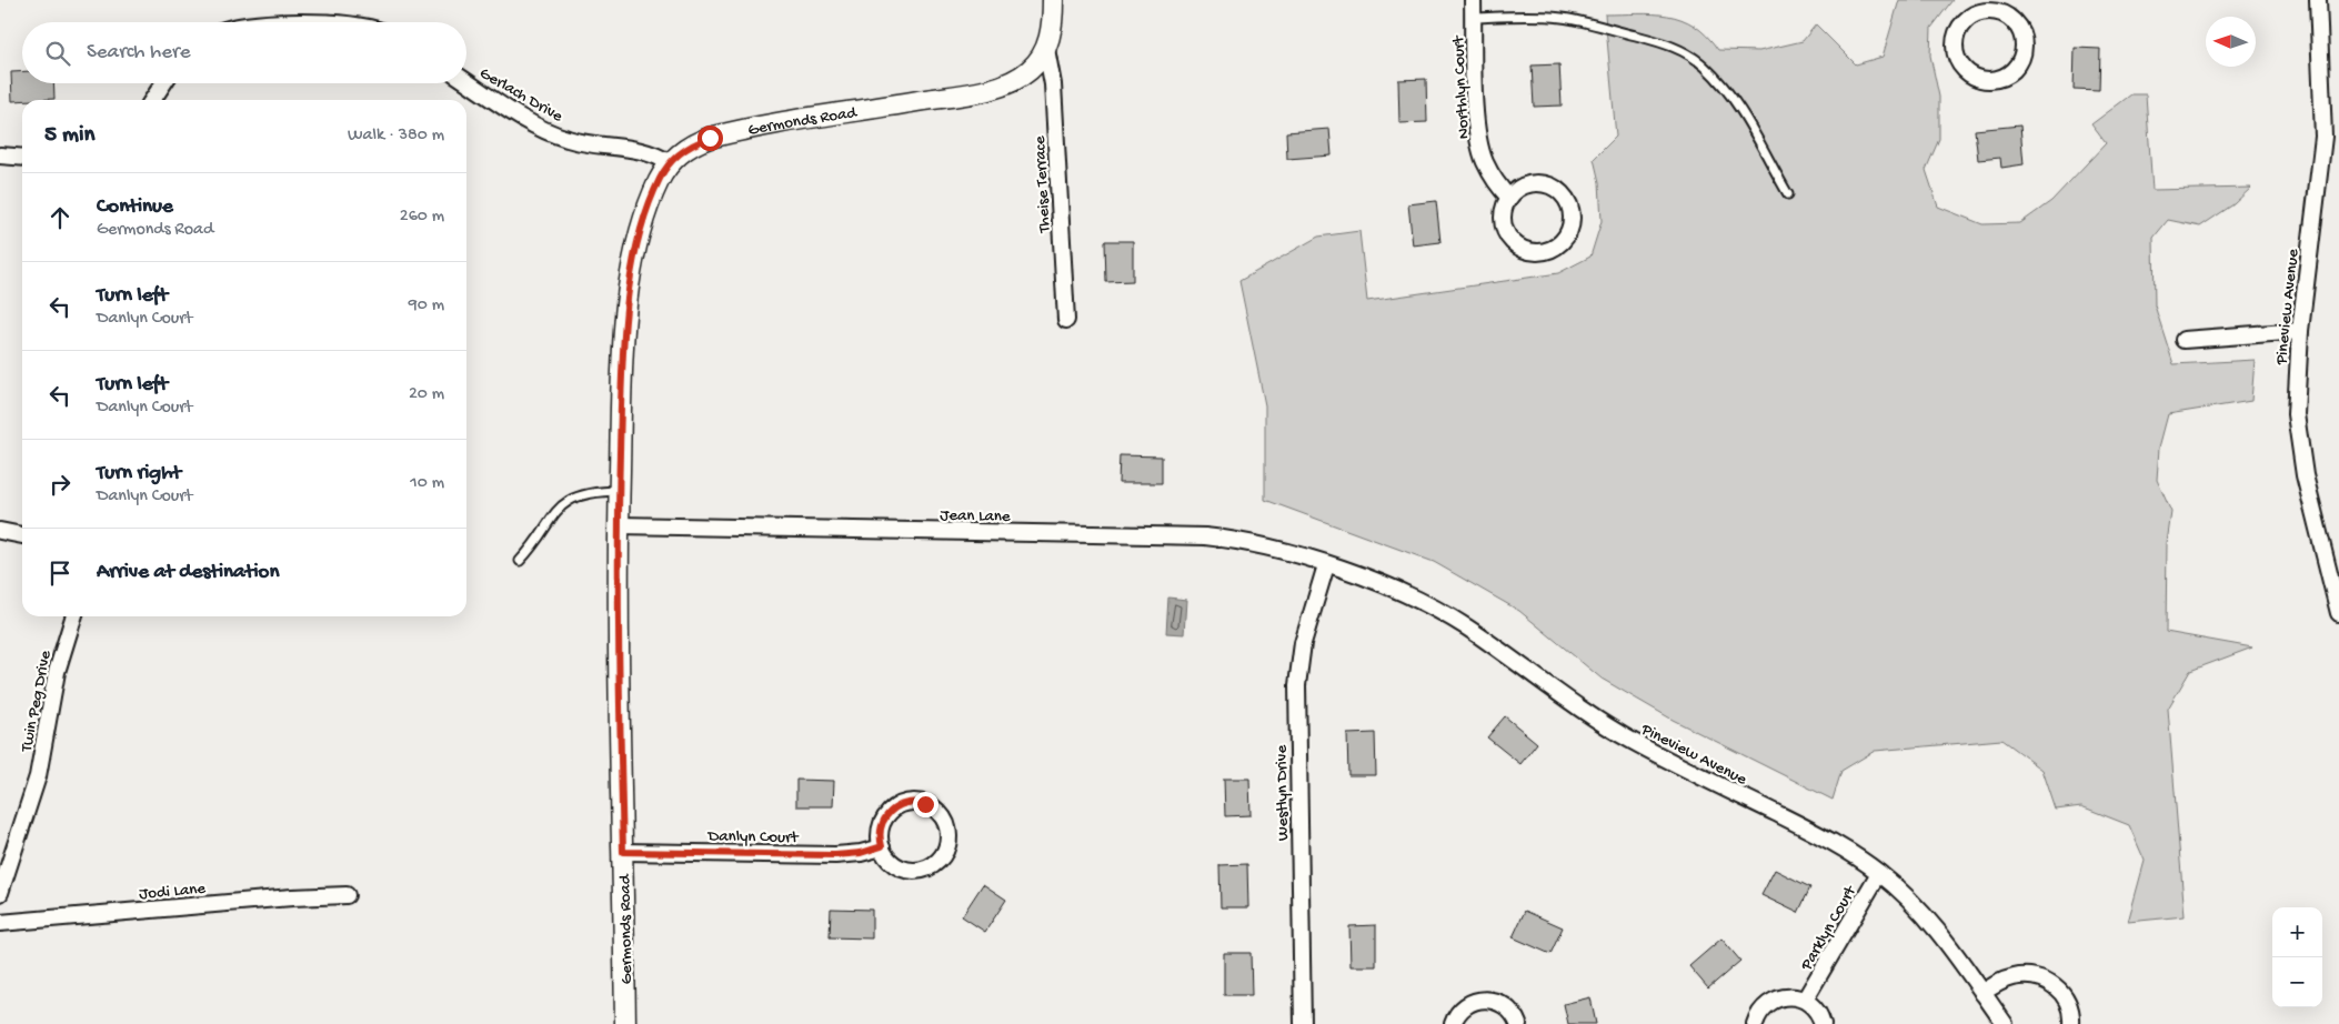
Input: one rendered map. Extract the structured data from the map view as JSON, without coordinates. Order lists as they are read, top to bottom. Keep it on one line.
{"streets":{"street":["Northlyn Court","Gerlach Drive","Germonds Road","Theise Terrace","Pineview Avenue","Jean Lane","Twin Peg Drive","Westlyn Drive","Danlyn Court","Jodi Lane","Parklyn Court"]},"crossings":[["Gerlach Drive","Germonds Road"],["Germonds Road","Theise Terrace"],["Germonds Road","Jean Lane"],["Germonds Road","Danlyn Court"],["Pineview Avenue","Jean Lane"],["Pineview Avenue","Westlyn Drive"],["Pineview Avenue","Parklyn Court"],["Jean Lane","Westlyn Drive"]],"north":"left","page":{"search":"Search here","heading":["5 min","Walk · 380 m"],"list":[["Continue","Germonds Road","260 m"],["Turn left","Danlyn Court","90 m"],["Turn left","Danlyn Court","20 m"],["Turn right","Danlyn Court","10 m"],"Arrive at destination"],"map_buttons":["+","−"]}}
